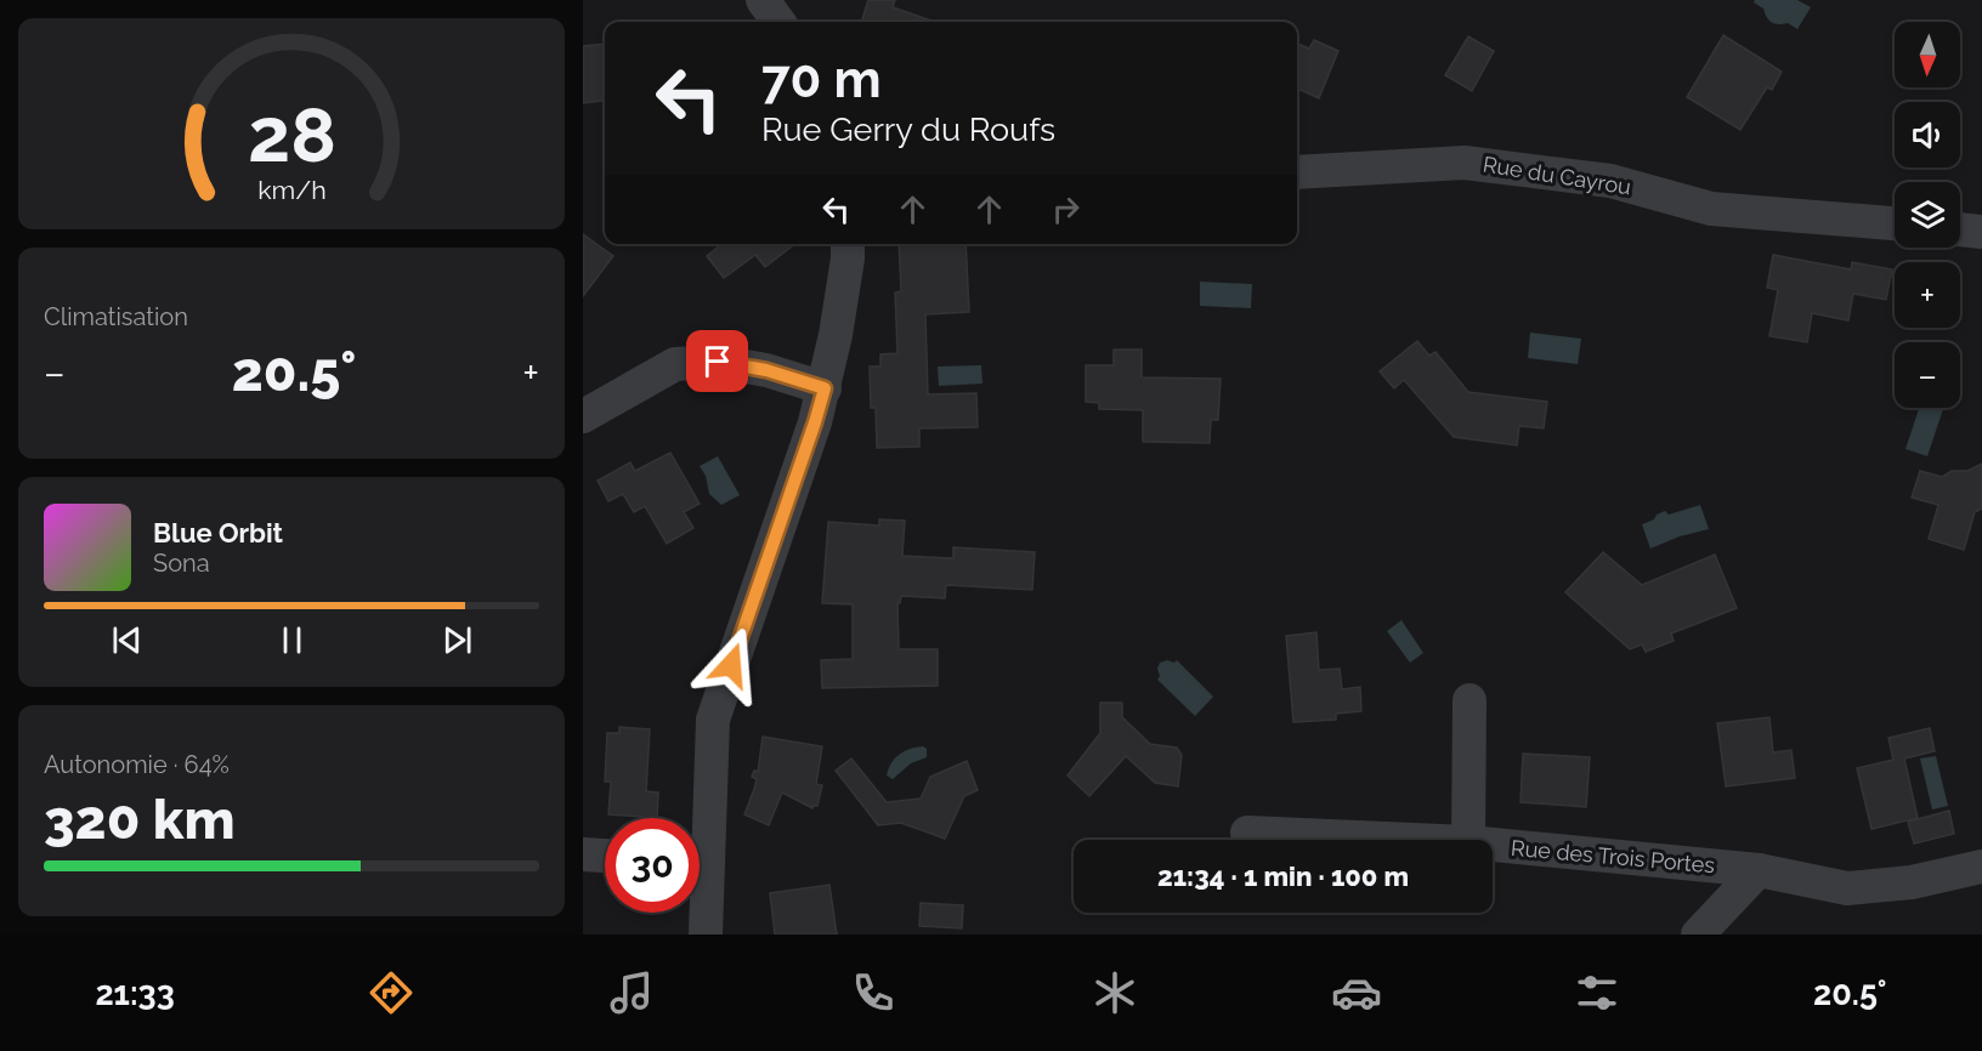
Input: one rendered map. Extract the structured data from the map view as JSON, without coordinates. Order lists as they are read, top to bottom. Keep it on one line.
{"streets":{"street":["Rue du Cayrou","Rue des Trois Portes"]},"north":"bottom","page":{"map_buttons":["+","−"],"turn":["70 m","Rue Gerry du Roufs"],"tile":["Climatisation",["Autonomie · 64%","320 km"]],"heat":["−","20.5°","+"],"song":["Blue Orbit","Sona"],"limit":"30","trip":"21:34 · 1 min · 100 m","tabs":["21:33","20.5°"],"gauge":["28","km/h"]}}
